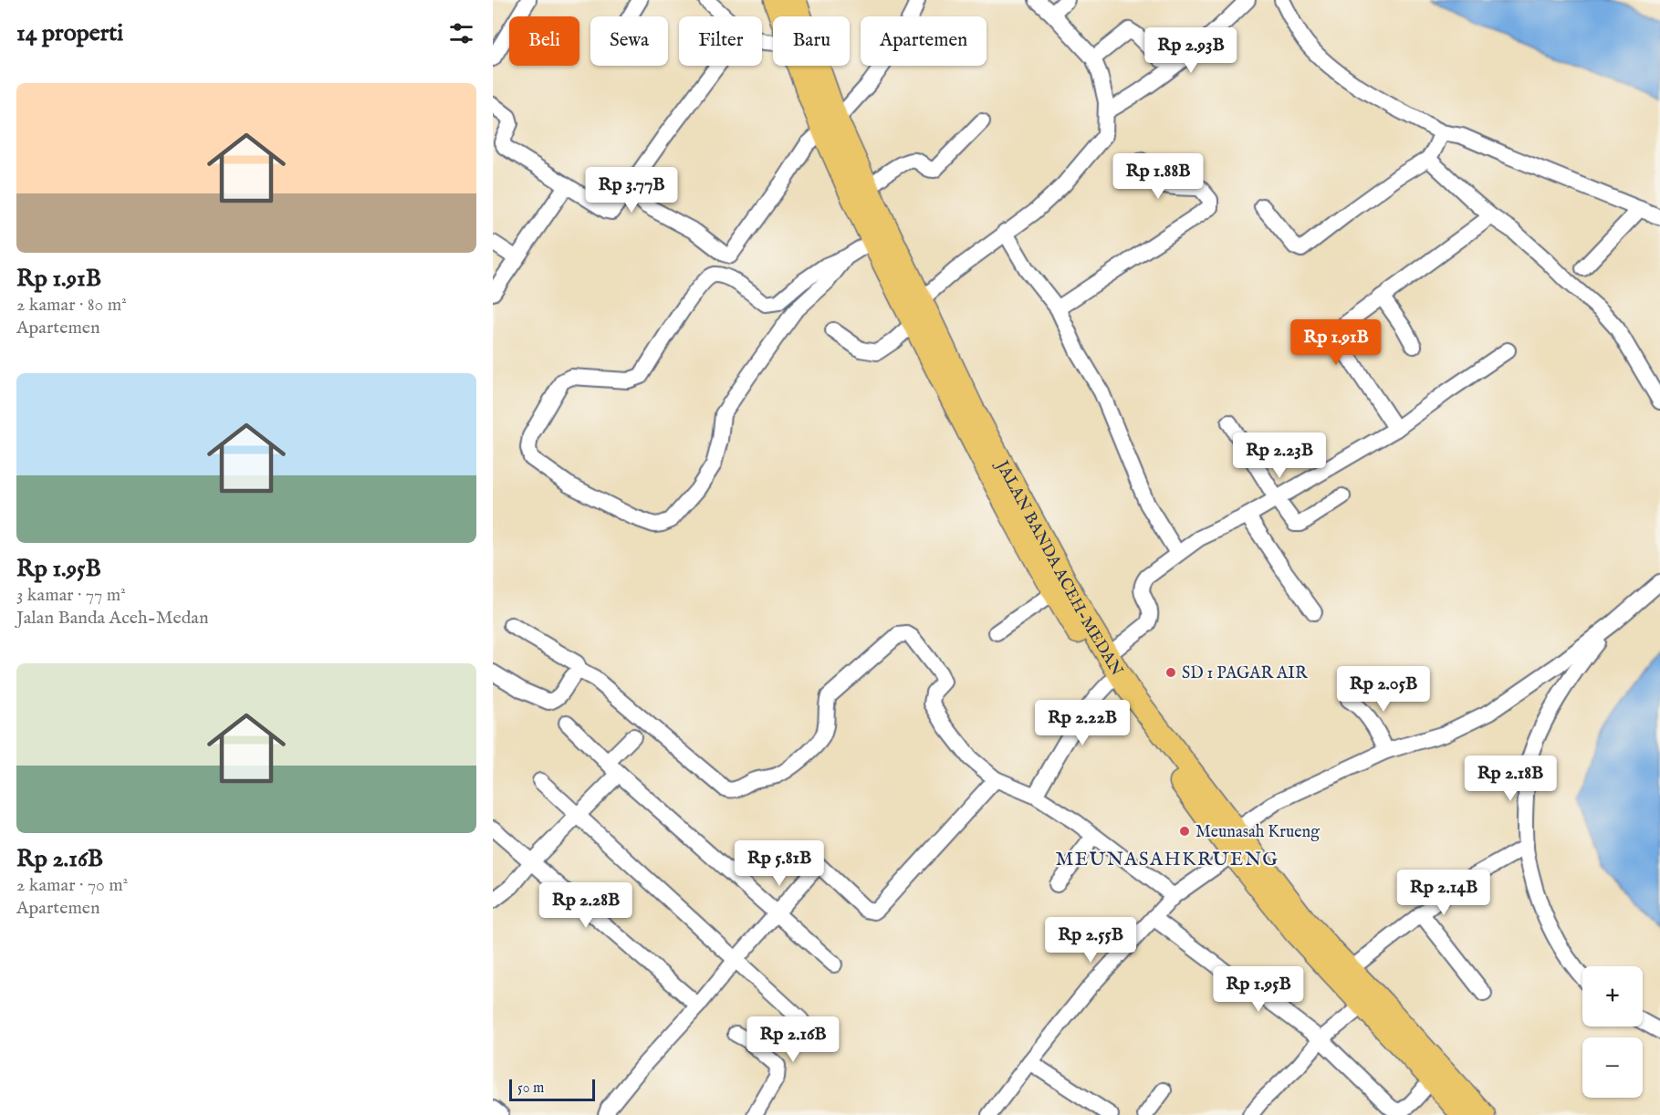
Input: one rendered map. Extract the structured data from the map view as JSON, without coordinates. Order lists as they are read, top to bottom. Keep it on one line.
{"streets":{"highway":["JALAN BANDA ACEH-MEDAN"]},"districts":["MEUNASAHKRUENG"],"places":["SD 1 PAGAR AIR","Meunasah Krueng"],"scale_bar":"50 m","page":{"heading":"14 properti","chip":["Beli","Sewa","Filter","Baru","Apartemen"],"price":["Rp 2.93B","Rp 1.88B","Rp 3.77B","Rp 1.91B","Rp 2.23B","Rp 2.05B","Rp 2.22B","Rp 2.18B","Rp 5.81B","Rp 2.14B","Rp 2.28B","Rp 2.55B","Rp 1.95B","Rp 2.16B"],"list":[{"name":"Rp 1.91B","note":"2 kamar · 80 m² · Apartemen"},{"name":"Rp 1.95B","note":"3 kamar · 77 m² · Jalan Banda Aceh-Medan"},{"name":"Rp 2.16B","note":"2 kamar · 70 m² · Apartemen"}],"map_buttons":["+","−"],"scale":"50 m"}}
